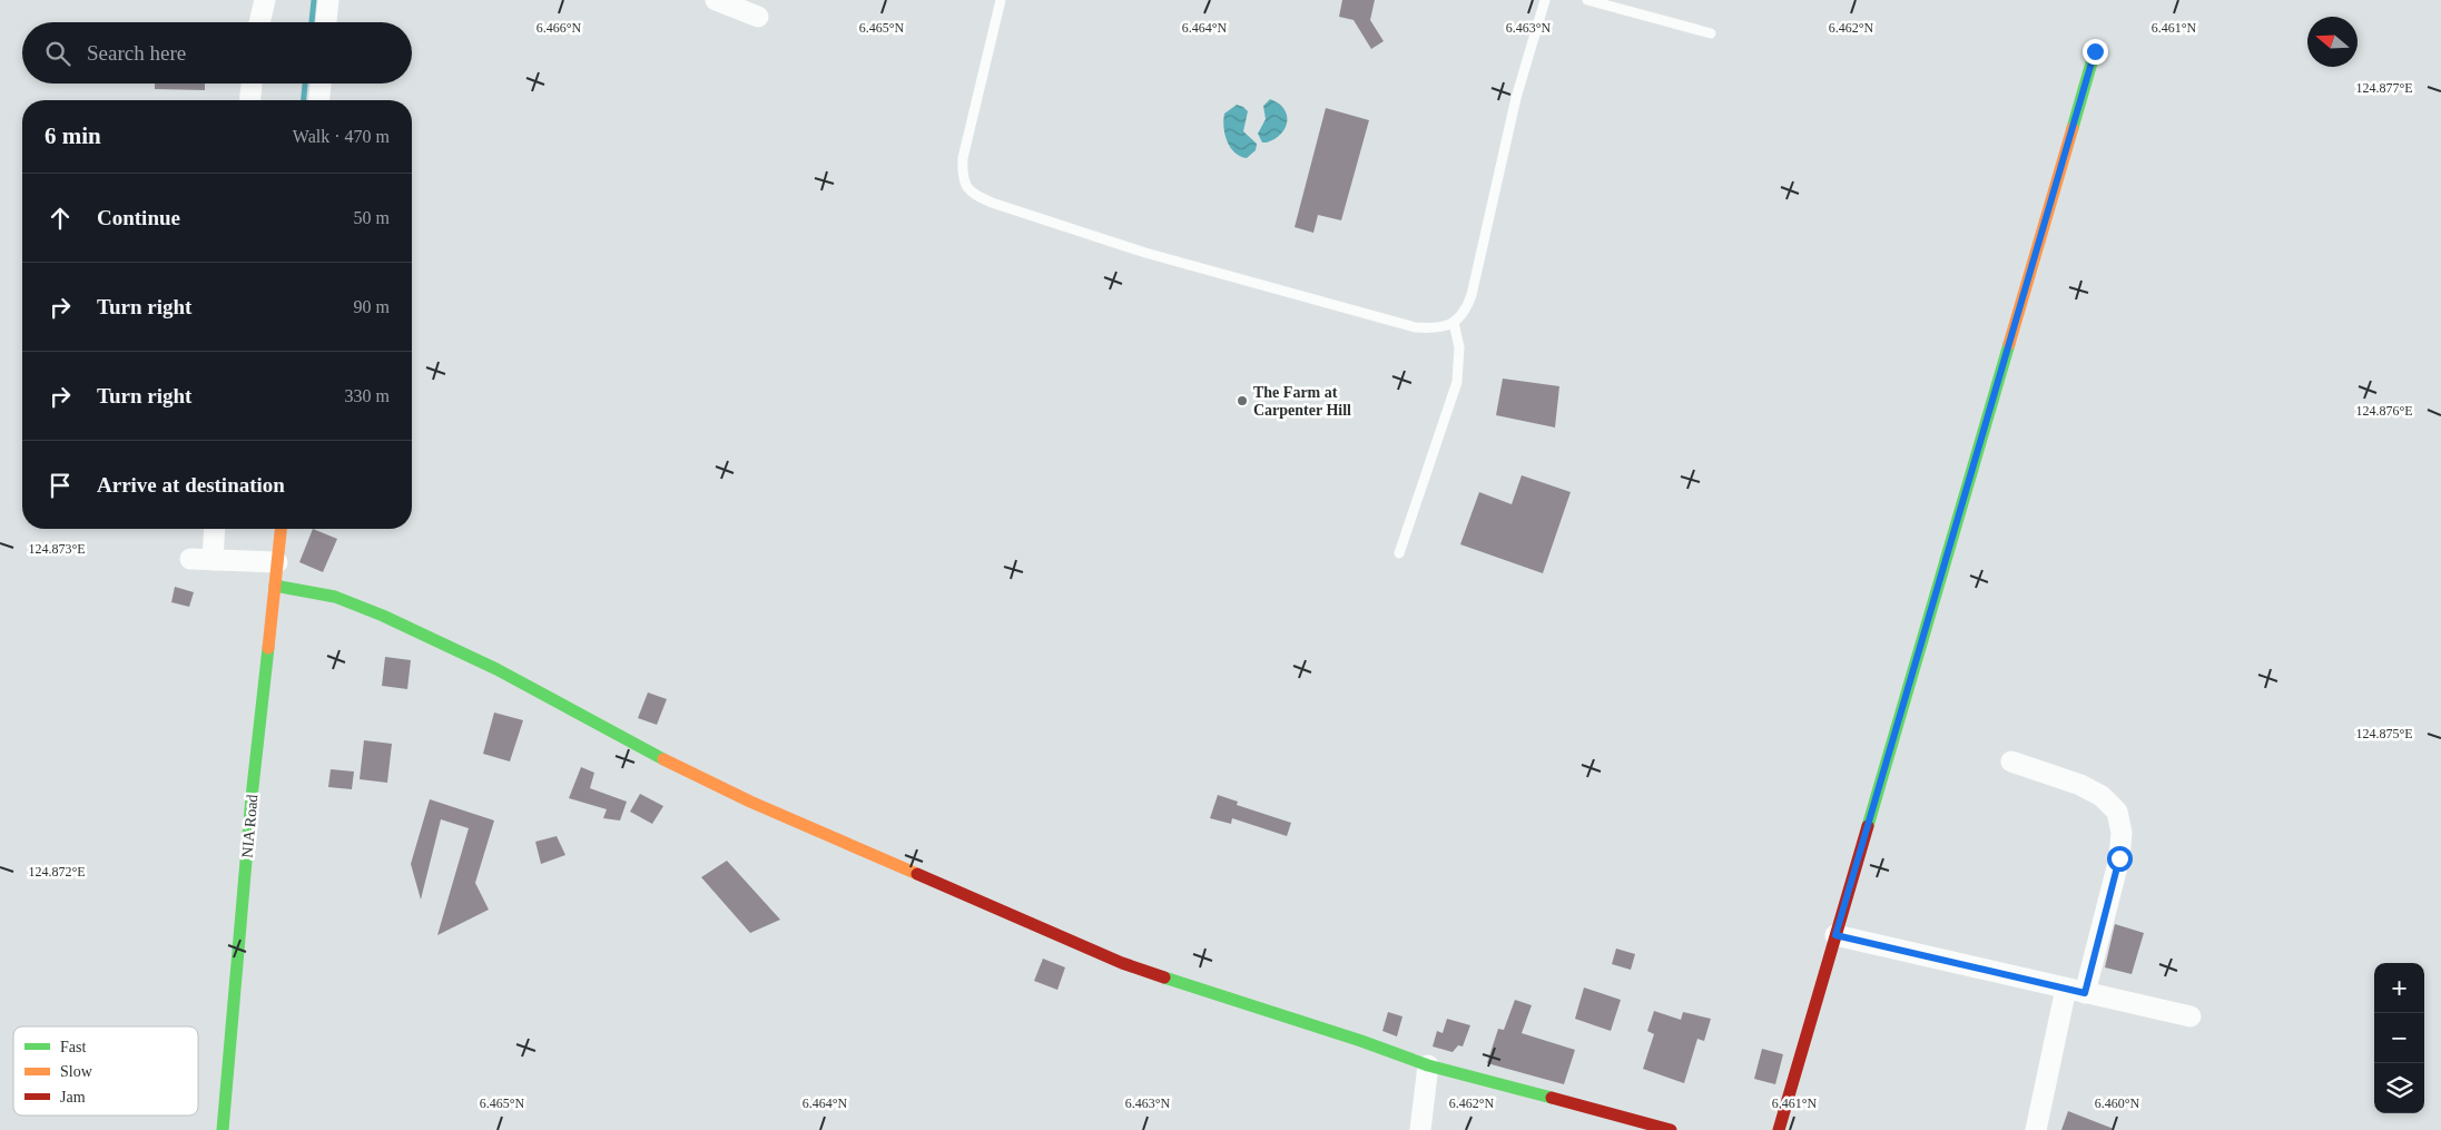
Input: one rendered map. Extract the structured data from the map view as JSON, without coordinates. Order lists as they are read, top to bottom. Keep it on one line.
{"streets":{"street":["NIA Road"]},"places":["The Farm at Carpenter Hill"],"legend":["Fast","Slow","Jam"],"north":"left","page":{"search":"Search here","heading":["6 min","Walk · 470 m"],"list":[["Continue","50 m"],["Turn right","90 m"],["Turn right","330 m"],"Arrive at destination"],"map_buttons":["+","−"]},"coordinates":["6.466°N","6.465°N","6.464°N","6.463°N","6.462°N","6.461°N","124.877°E","124.876°E","124.873°E","124.875°E","124.872°E","6.460°N"]}
